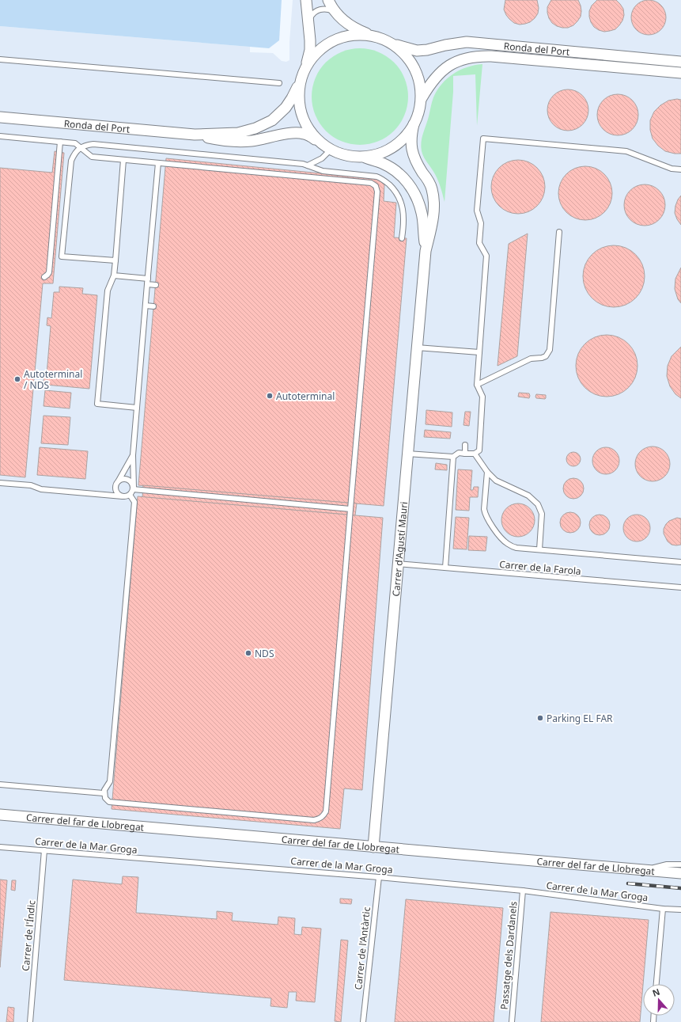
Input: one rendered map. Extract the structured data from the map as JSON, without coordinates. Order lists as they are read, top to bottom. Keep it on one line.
{"streets":{"street":["Ronda del Port","Carrer d'Agustí Mauri","Carrer del far de Llobregat"],"lane":["Carrer de la Farola","Carrer de la Mar Groga","Carrer de l'Índic","Carrer de l'Antàrtic","Passatge dels Dardanels"]},"crossings":[["Carrer d'Agustí Mauri","Carrer de la Farola"],["Carrer d'Agustí Mauri","Carrer del far de Llobregat"],["Carrer de la Mar Groga","Carrer de l'Índic"],["Carrer de la Mar Groga","Carrer de l'Antàrtic"],["Carrer de la Mar Groga","Passatge dels Dardanels"]],"places":["Autoterminal / NDS","Autoterminal","NDS","Parking EL FAR"],"north":"top"}
